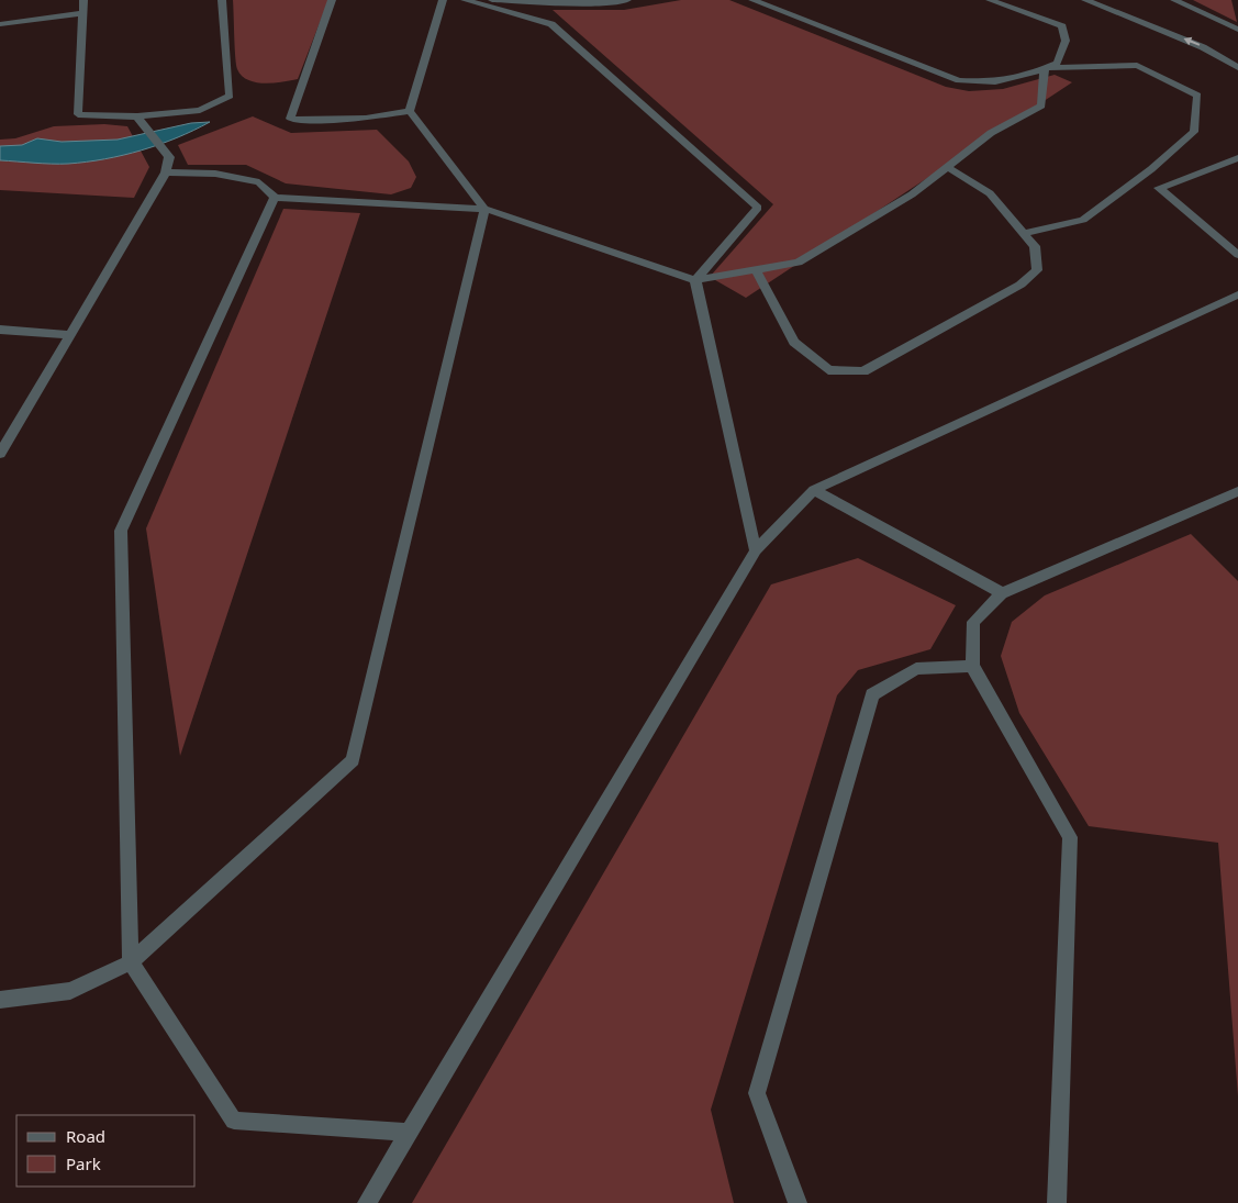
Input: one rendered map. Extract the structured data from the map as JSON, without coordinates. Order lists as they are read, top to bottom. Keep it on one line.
{"legend":["Road","Park"]}
